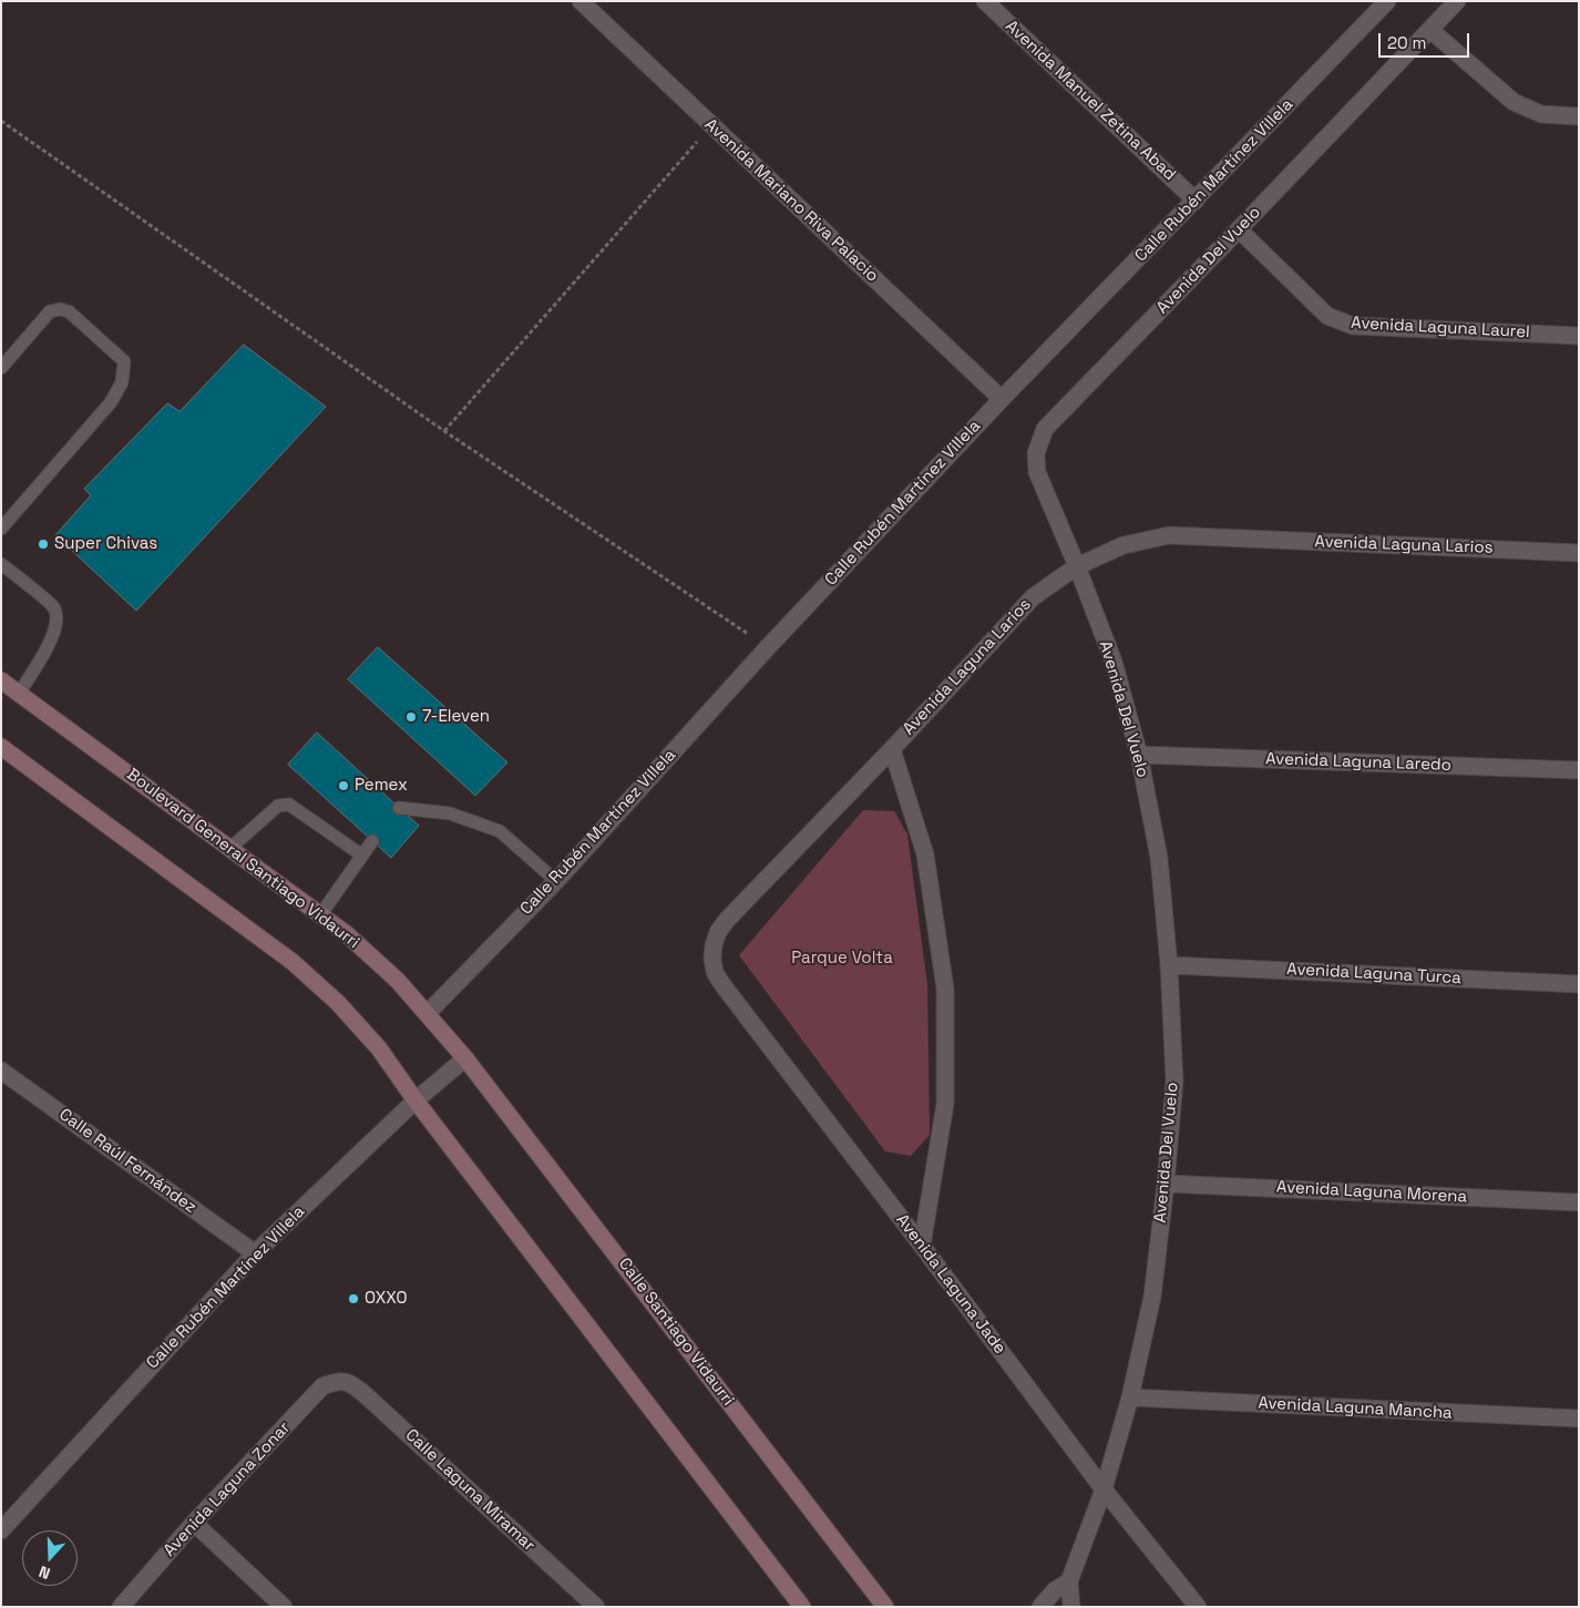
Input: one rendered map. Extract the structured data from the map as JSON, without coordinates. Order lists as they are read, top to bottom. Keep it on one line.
{"streets":{"main road":["Boulevard General Santiago Vidaurri","Calle Santiago Vidaurri"],"street":["Avenida Manuel Zetina Abad","Calle Rubén Martínez Villela","Avenida Mariano Riva Palacio","Avenida Del Vuelo","Avenida Laguna Laurel","Avenida Laguna Larios","Avenida Laguna Laredo","Avenida Laguna Turca","Calle Raúl Fernández","Avenida Laguna Morena","Avenida Laguna Jade","Avenida Laguna Mancha","Avenida Laguna Zonar","Calle Laguna Miramar"]},"crossings":[["Avenida Manuel Zetina Abad","Calle Rubén Martínez Villela"],["Calle Rubén Martínez Villela","Avenida Mariano Riva Palacio"],["Calle Rubén Martínez Villela","Boulevard General Santiago Vidaurri"],["Calle Rubén Martínez Villela","Calle Raúl Fernández"],["Calle Rubén Martínez Villela","Calle Santiago Vidaurri"],["Avenida Del Vuelo","Avenida Laguna Laurel"],["Avenida Del Vuelo","Avenida Laguna Larios"],["Avenida Del Vuelo","Avenida Laguna Laredo"],["Avenida Del Vuelo","Avenida Laguna Turca"],["Avenida Del Vuelo","Avenida Laguna Morena"],["Avenida Del Vuelo","Avenida Laguna Jade"],["Avenida Del Vuelo","Avenida Laguna Mancha"],["Avenida Laguna Larios","Avenida Laguna Jade"],["Boulevard General Santiago Vidaurri","Calle Santiago Vidaurri"],["Avenida Laguna Zonar","Calle Laguna Miramar"]],"parks":["Parque Volta"],"places":["Super Chivas","7-Eleven","Pemex","OXXO"],"scale_bar":"20 m","north":"bottom"}
